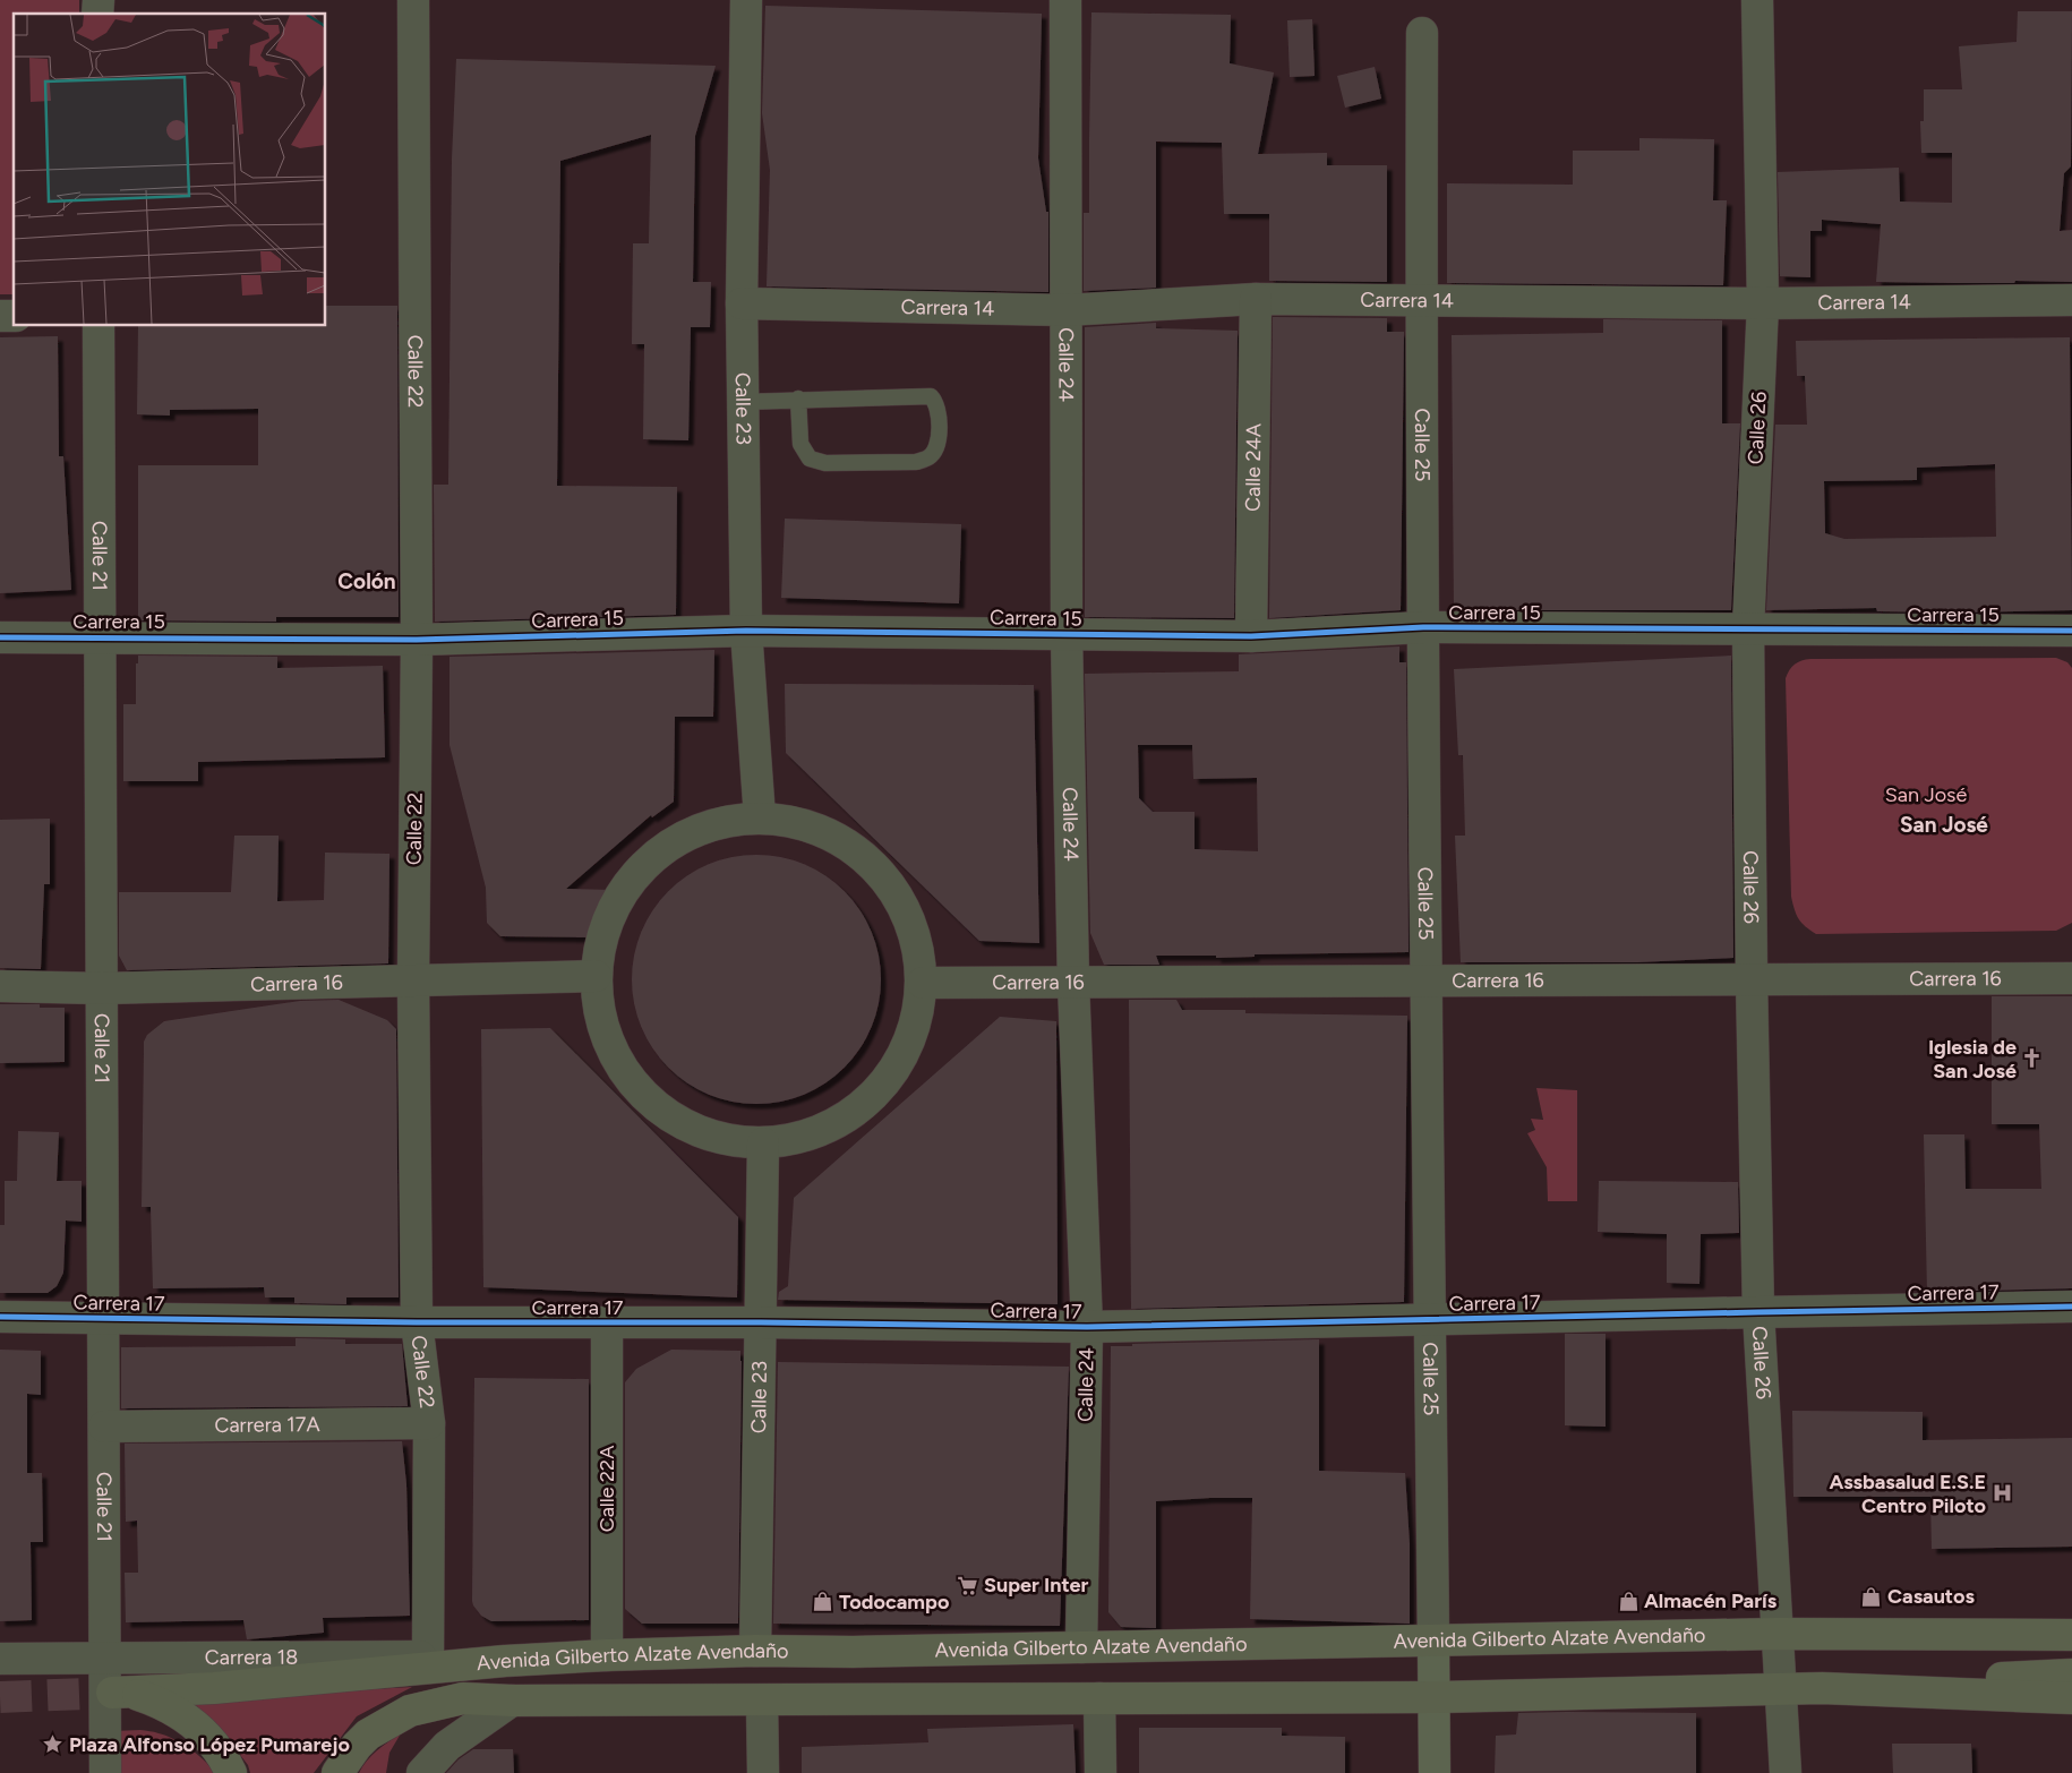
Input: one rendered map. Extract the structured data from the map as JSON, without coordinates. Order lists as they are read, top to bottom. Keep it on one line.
{"streets":{"main road":["Calle 25","Avenida Gilberto Alzate Avendaño"],"street":["Carrera 14","Calle 24","Calle 22","Calle 23","Calle 26","Calle 24A","Calle 21","Carrera 15","Carrera 16","Carrera 17","Carrera 17A","Calle 22A","Carrera 18"]},"crossings":[["Carrera 14","Calle 24"],["Carrera 14","Calle 23"],["Carrera 14","Calle 26"],["Carrera 14","Calle 25"],["Carrera 14","Calle 24A"],["Calle 24","Carrera 15"],["Calle 24","Carrera 16"],["Calle 24","Carrera 17"],["Calle 24","Avenida Gilberto Alzate Avendaño"],["Calle 22","Carrera 15"],["Calle 22","Carrera 16"],["Calle 22","Carrera 17"],["Calle 22","Carrera 17A"],["Calle 22","Carrera 18"],["Calle 23","Carrera 15"],["Calle 23","Carrera 17"],["Calle 23","Avenida Gilberto Alzate Avendaño"],["Calle 26","Carrera 15"],["Calle 26","Carrera 16"],["Calle 26","Carrera 17"],["Calle 26","Avenida Gilberto Alzate Avendaño"],["Calle 25","Carrera 15"],["Calle 25","Carrera 16"],["Calle 25","Carrera 17"],["Calle 25","Avenida Gilberto Alzate Avendaño"],["Calle 24A","Carrera 15"],["Calle 21","Carrera 15"],["Calle 21","Carrera 16"],["Calle 21","Carrera 17"],["Calle 21","Carrera 17A"],["Calle 21","Carrera 18"],["Carrera 17","Calle 22A"],["Calle 22A","Avenida Gilberto Alzate Avendaño"],["Avenida Gilberto Alzate Avendaño","Carrera 18"]],"districts":["Colón","San José"],"parks":["San José"],"places":{"church":["Iglesia de San José"],"hospital":["Assbasalud E.S.E Centro Piloto"],"supermarket":["Super Inter"],"shop":["Casautos","Almacén París","Todocampo"],"place":["Plaza Alfonso López Pumarejo"]}}
